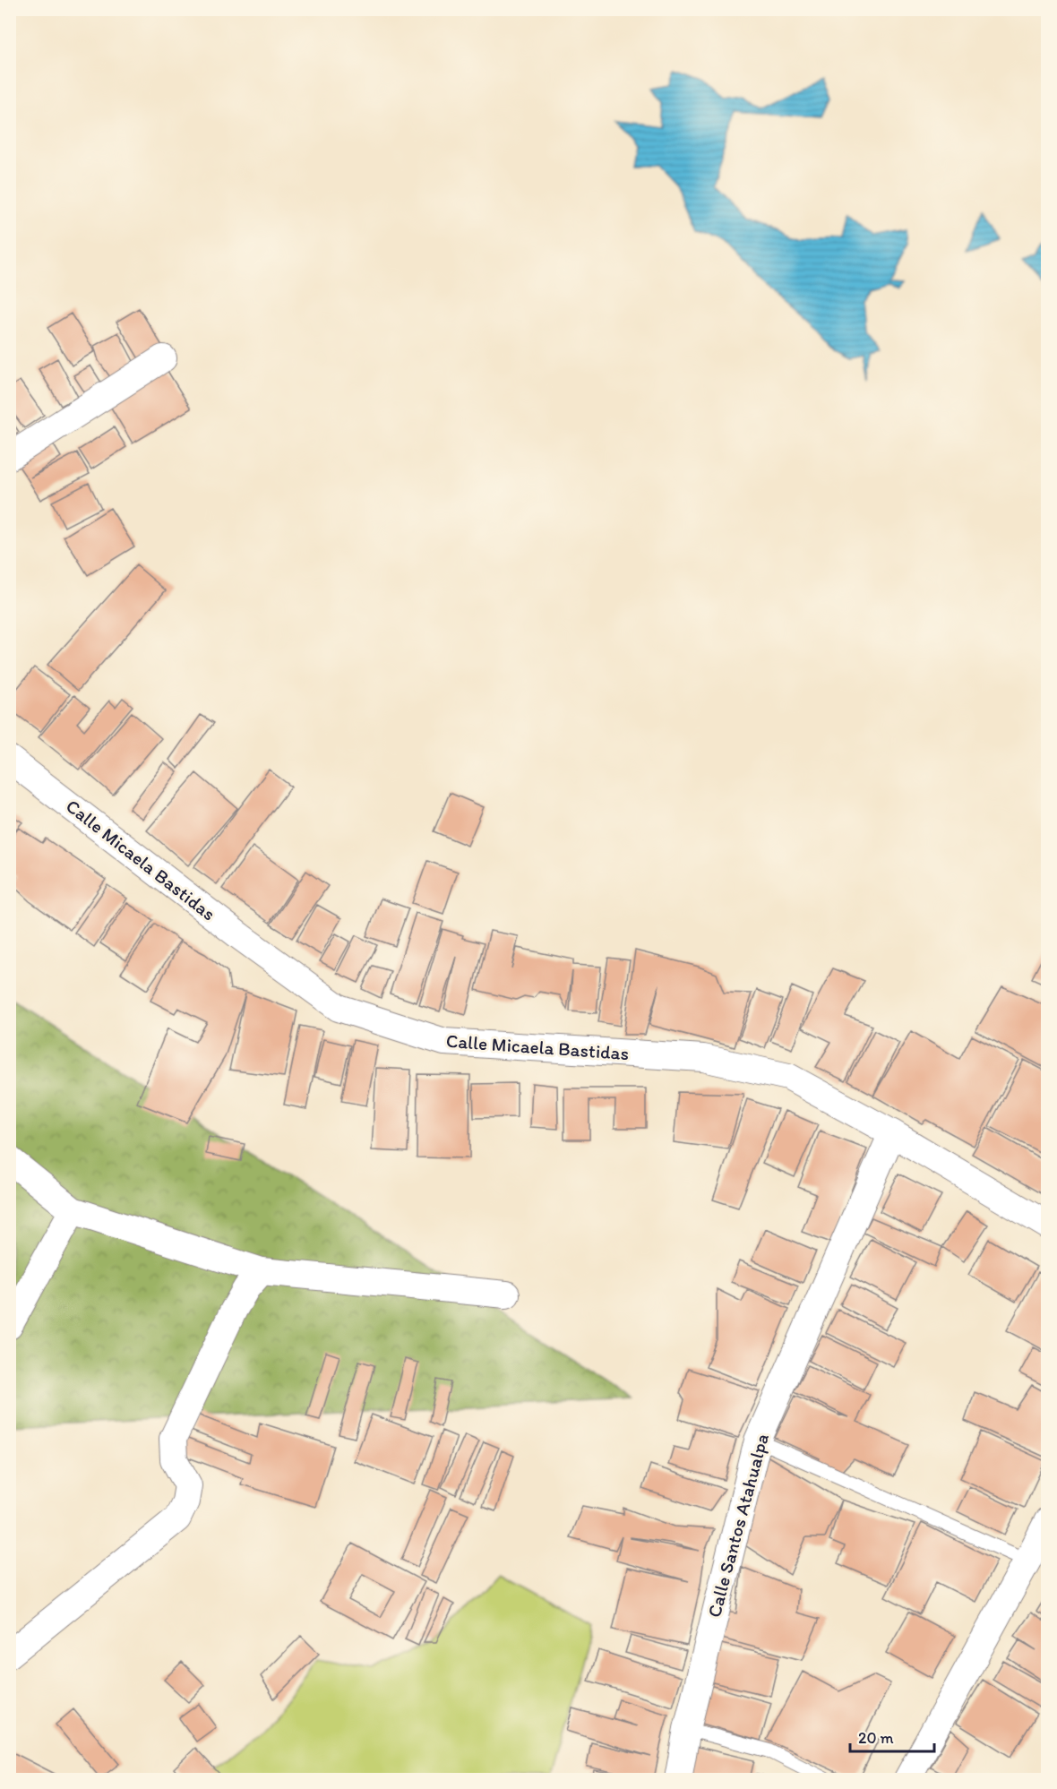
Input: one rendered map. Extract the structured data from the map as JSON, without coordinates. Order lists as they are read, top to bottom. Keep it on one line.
{"streets":{"street":["Calle Micaela Bastidas","Calle Santos Atahualpa"]},"crossings":[["Calle Micaela Bastidas","Calle Santos Atahualpa"]],"scale_bar":"20 m"}
